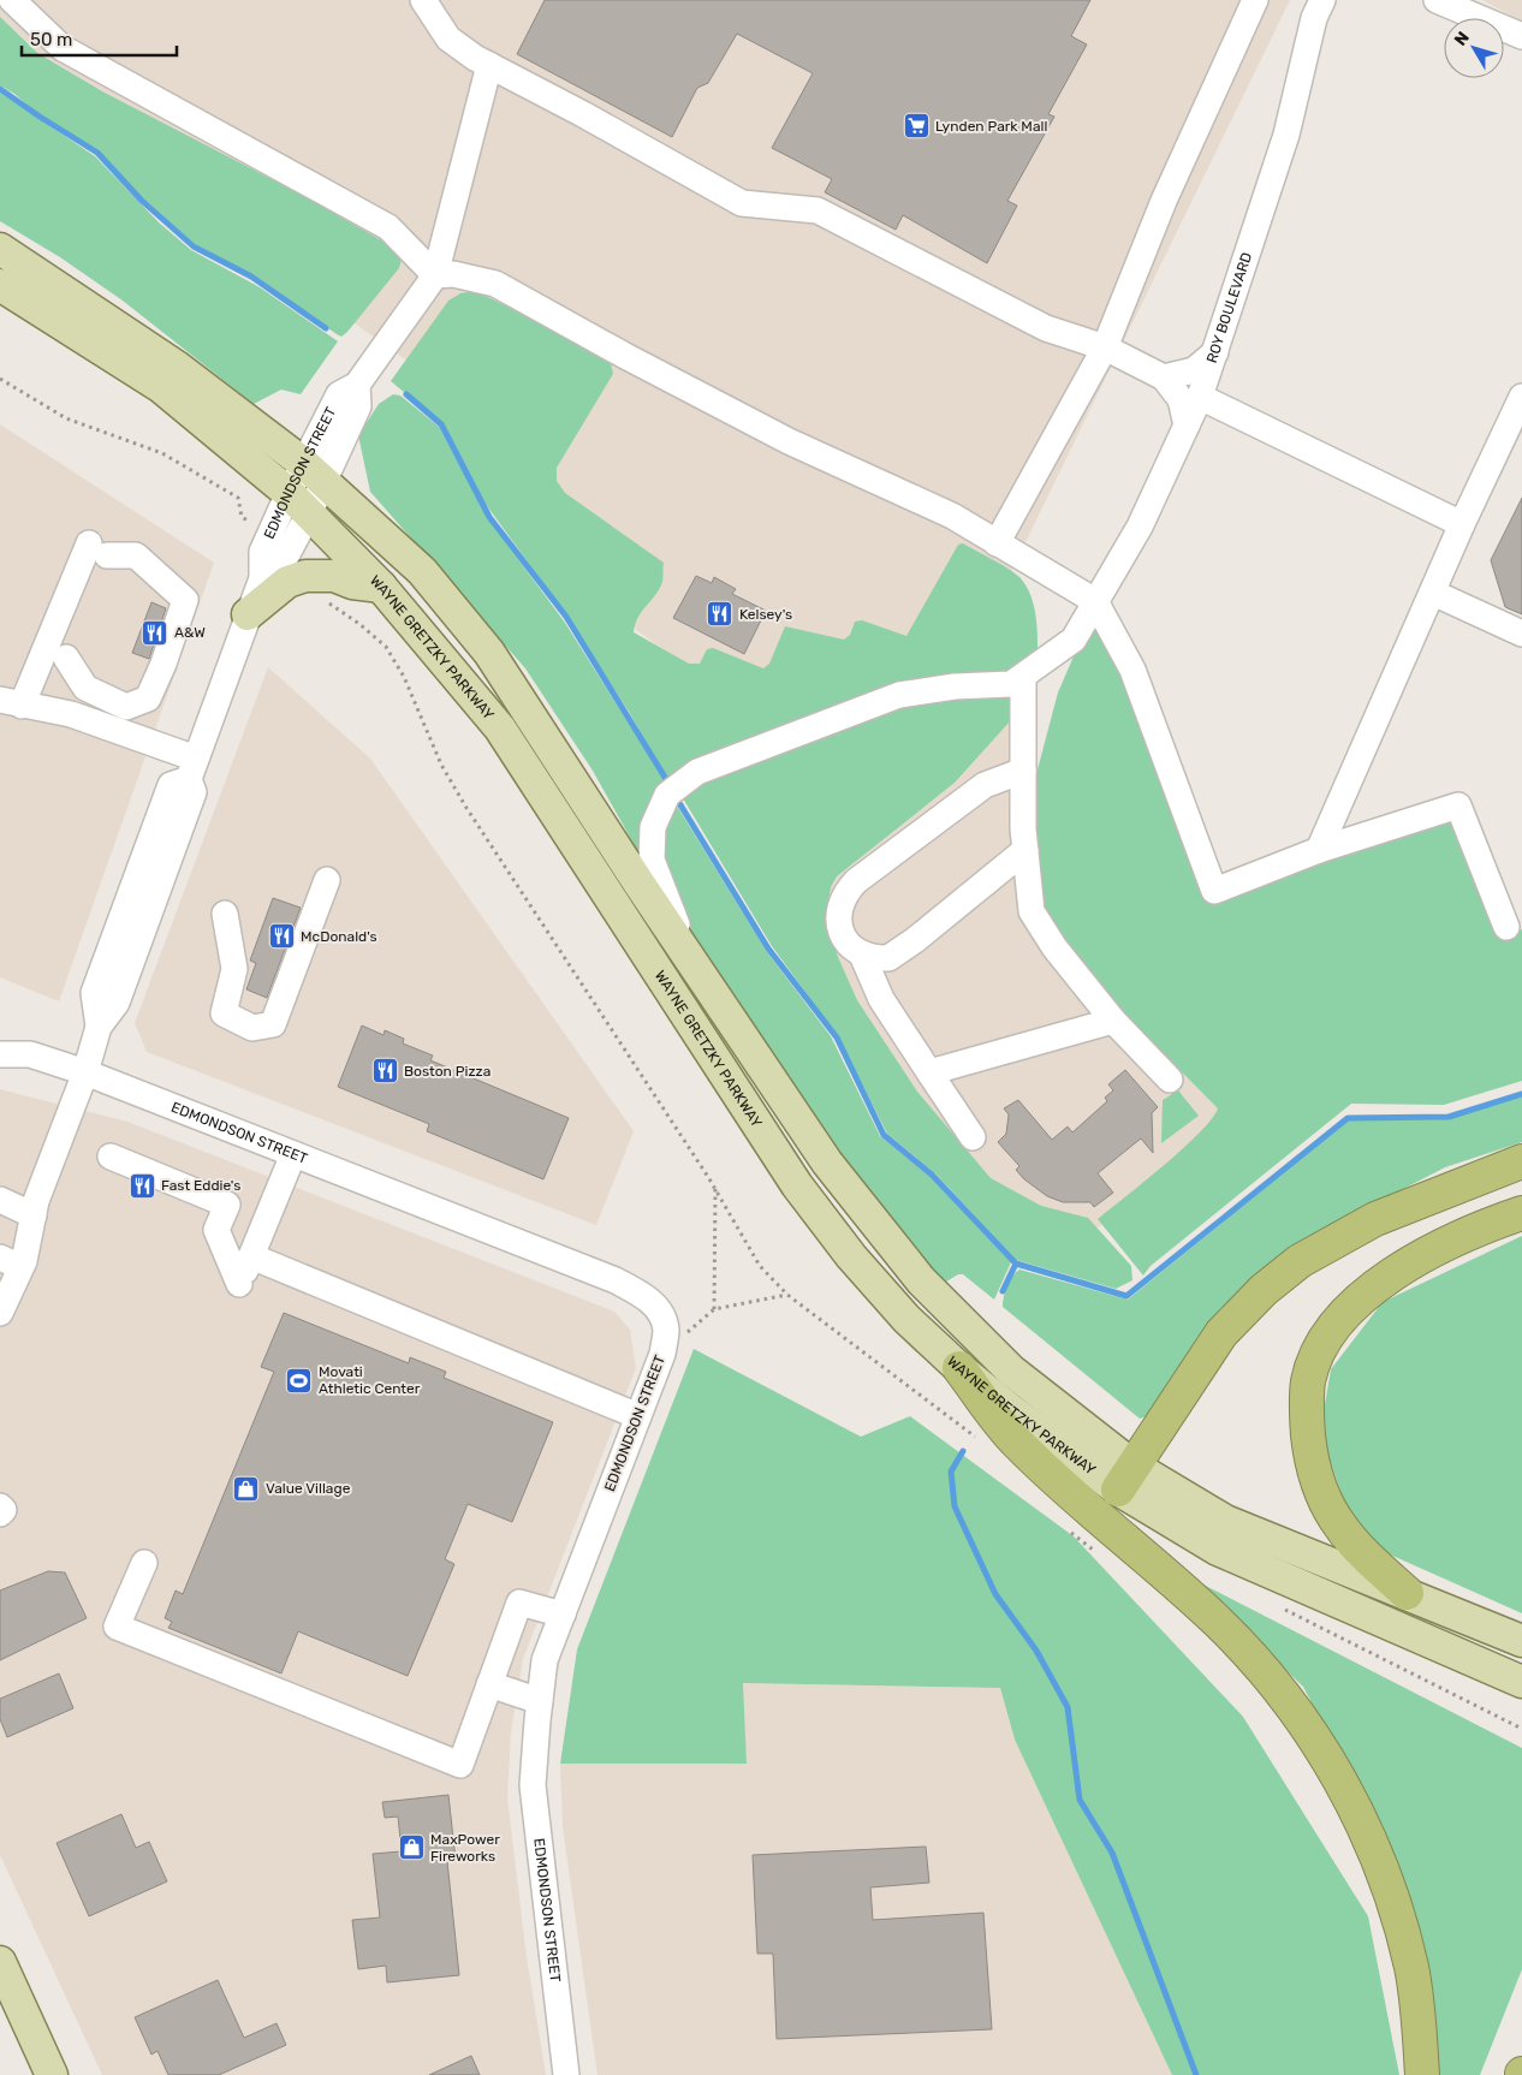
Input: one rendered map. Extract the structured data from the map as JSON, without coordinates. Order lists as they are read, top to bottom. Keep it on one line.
{"streets":{"main road":["WAYNE GRETZKY PARKWAY"],"street":["ROY BOULEVARD","EDMONDSON STREET"]},"crossings":[["EDMONDSON STREET","WAYNE GRETZKY PARKWAY"]],"places":{"supermarket":["Lynden Park Mall"],"restaurant":["Kelsey's","A&W","McDonald's","Boston Pizza","Fast Eddie's"],"sports":["Movati Athletic Center"],"shop":["Value Village","MaxPower Fireworks"]},"scale_bar":"50 m","north":"top left"}
